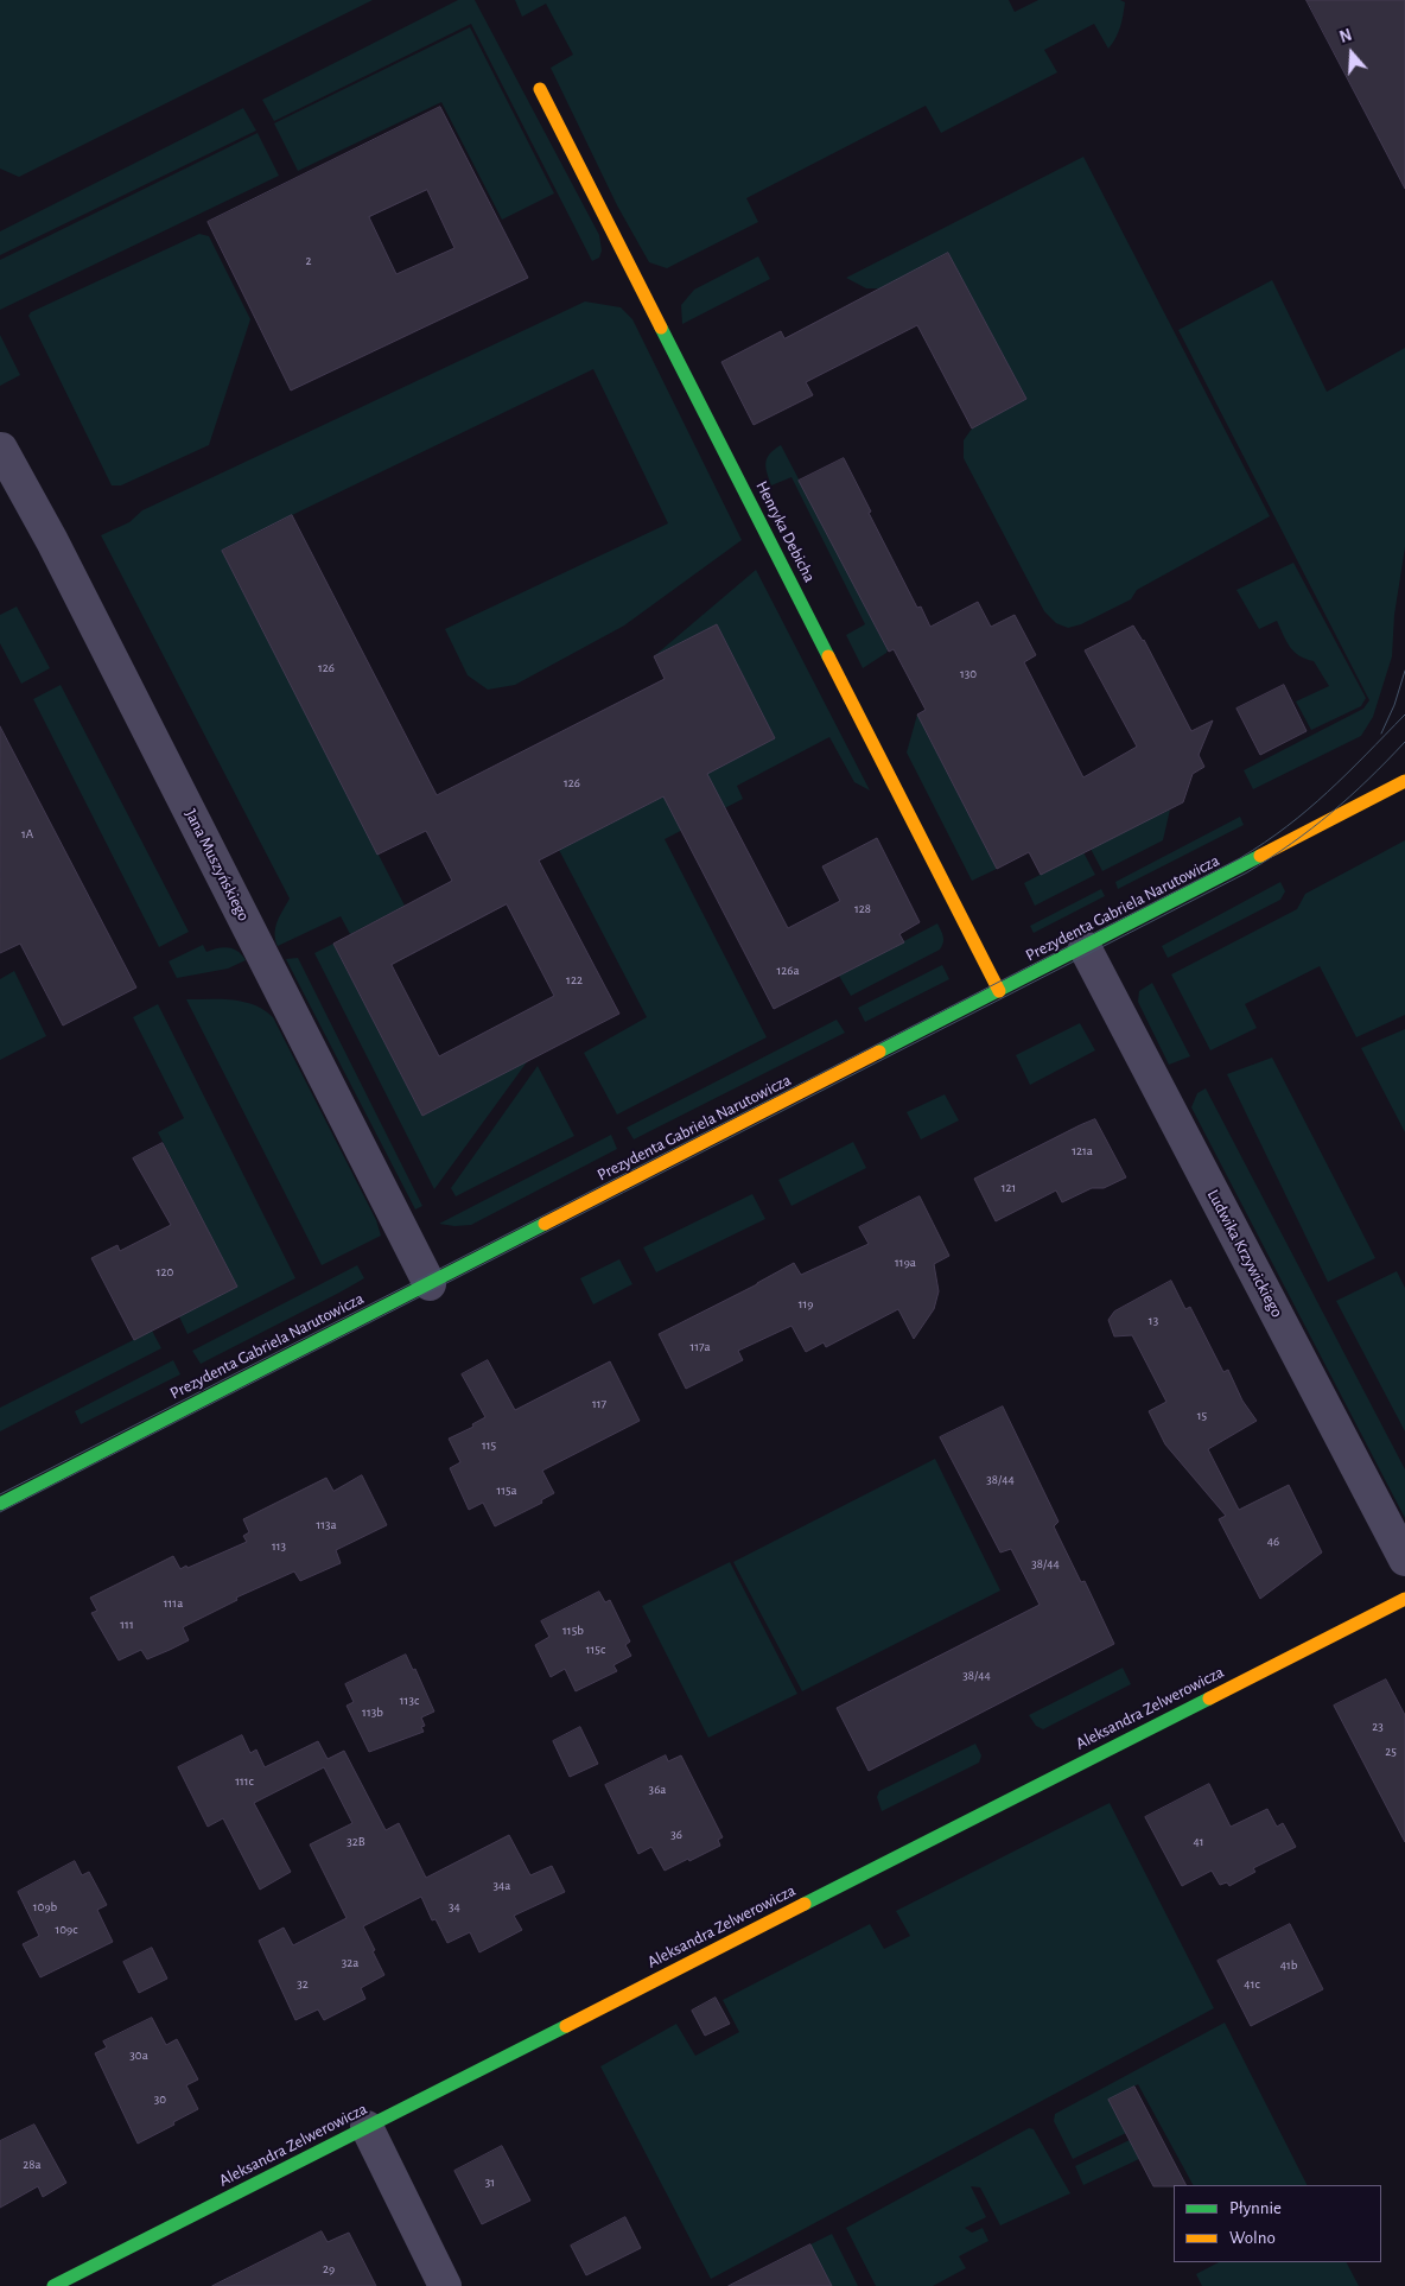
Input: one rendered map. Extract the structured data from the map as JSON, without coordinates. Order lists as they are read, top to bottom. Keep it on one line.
{"streets":{"street":["Henryka Debicha","Jana Muszyńskiego","Prezydenta Gabriela Narutowicza","Ludwika Krzywickiego","Aleksandra Zelwerowicza"]},"crossings":[["Henryka Debicha","Prezydenta Gabriela Narutowicza"],["Jana Muszyńskiego","Prezydenta Gabriela Narutowicza"],["Prezydenta Gabriela Narutowicza","Ludwika Krzywickiego"]],"house_numbers":["2","126","130","126","1A","128","126a","122","121a","121","119a","120","119","13","117a","117","15","115","38/44","115a","113a","46","113","38/44","111a","111","115b","115c","38/44","113c","113b","23","25","111c","36a","36","32B","41","34a","109b","34","109c","32a","41b","32","41c","30a","30","28a","31","29"],"legend":["Płynnie","Wolno"],"north":"top"}
